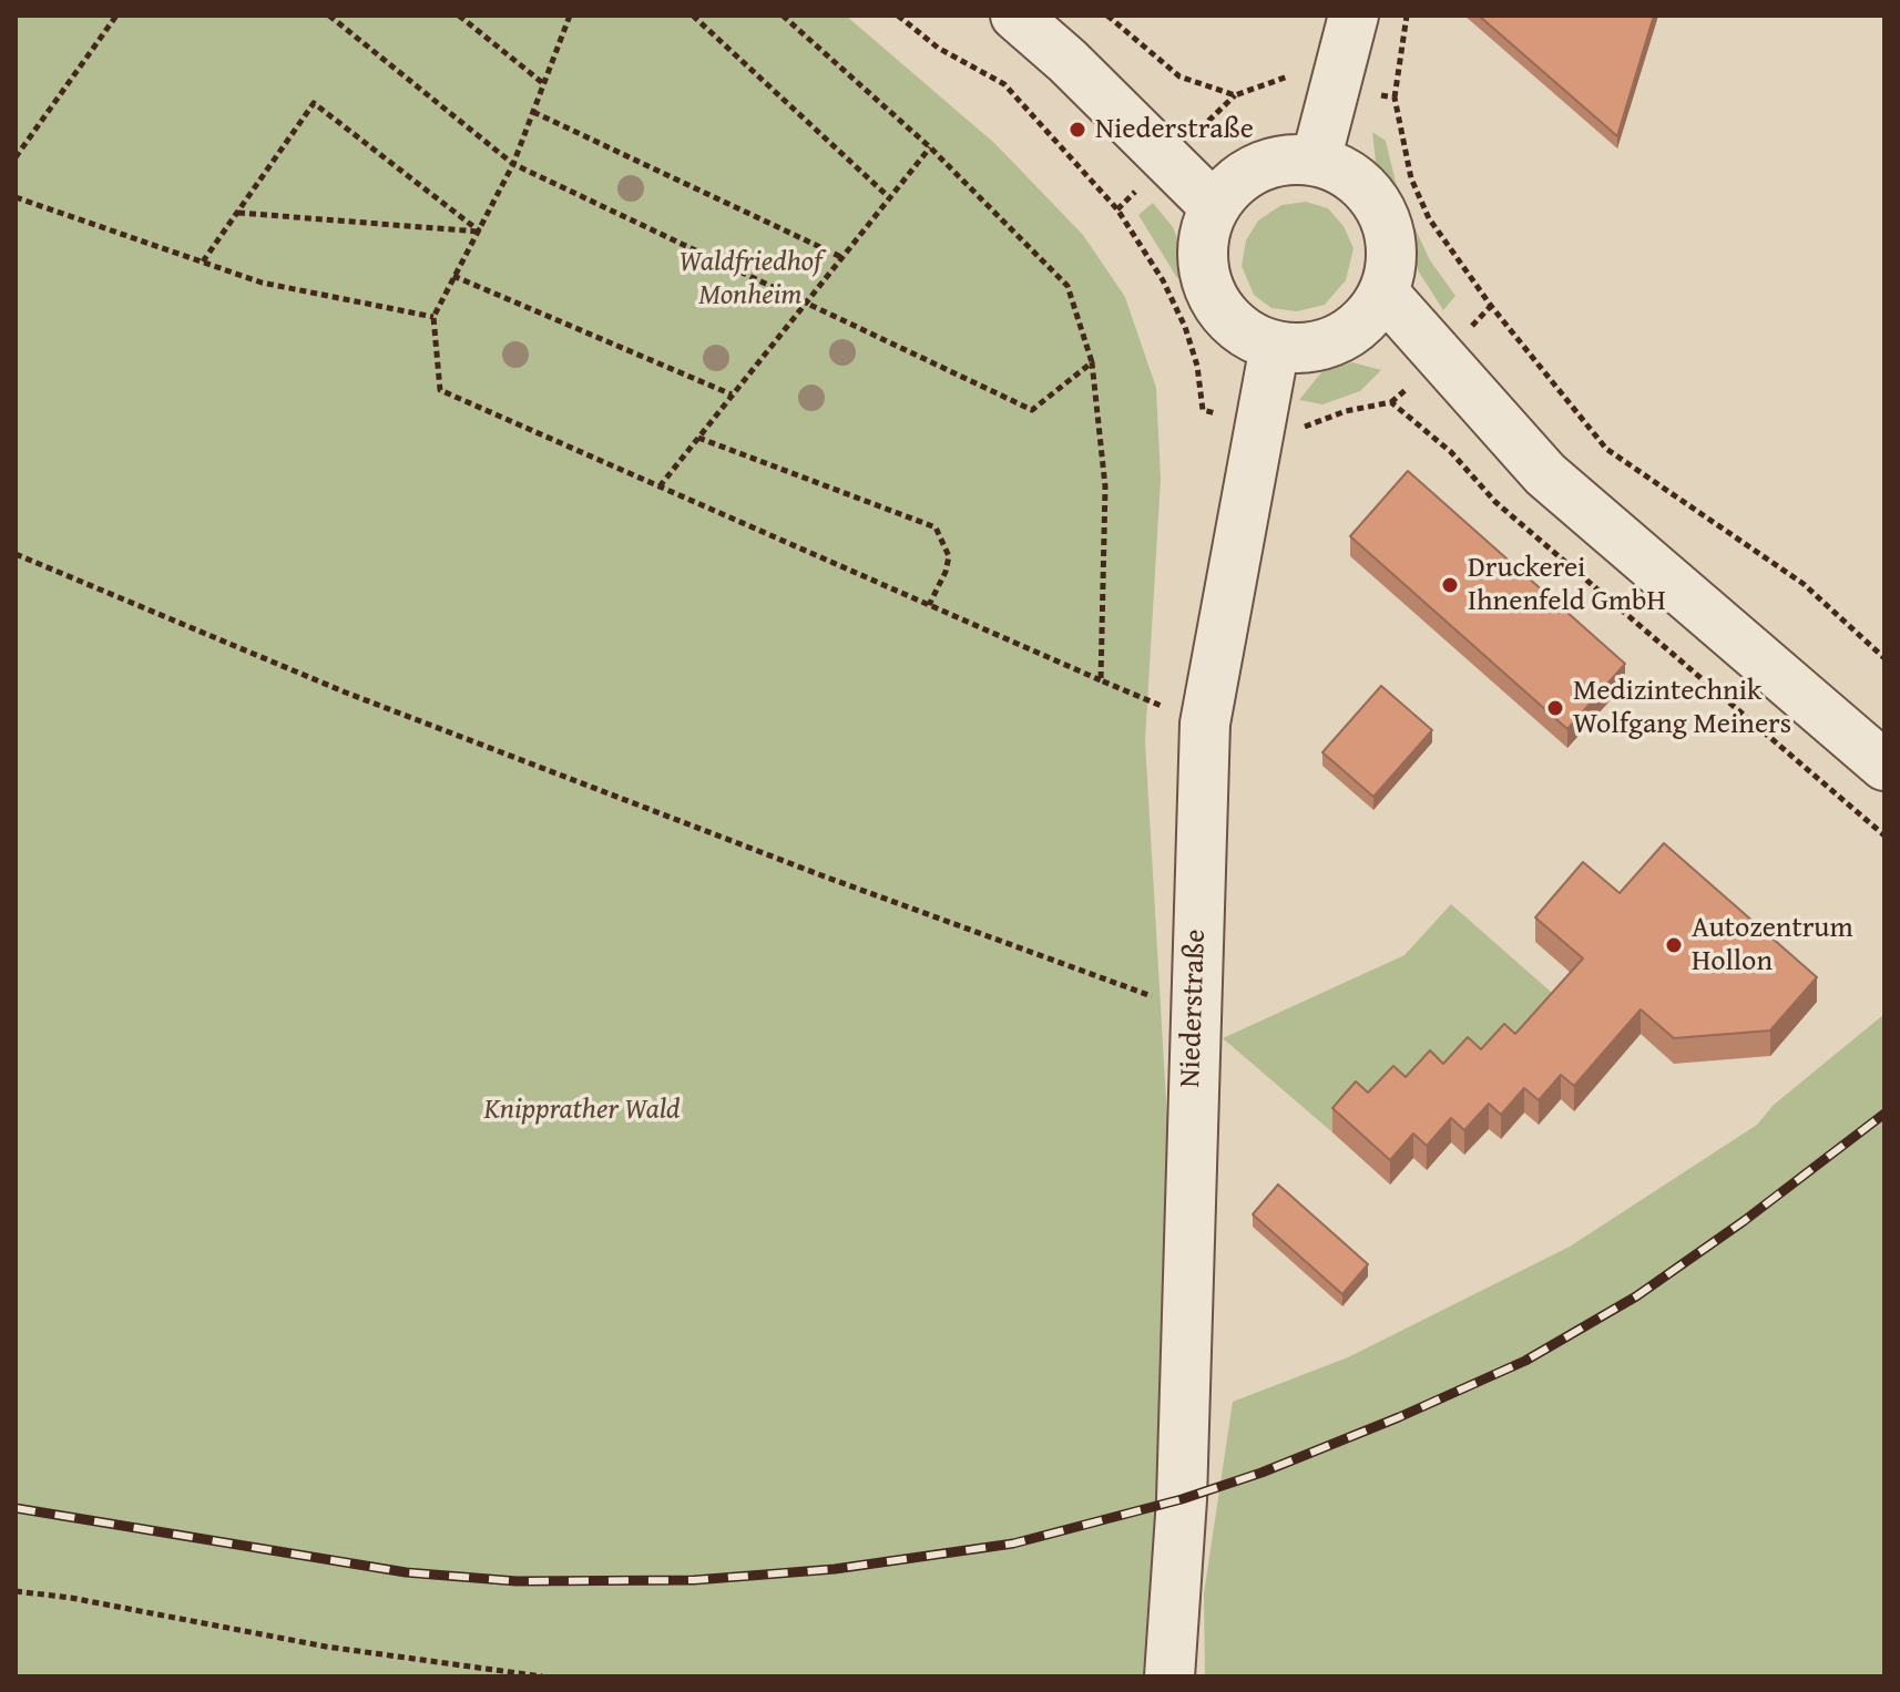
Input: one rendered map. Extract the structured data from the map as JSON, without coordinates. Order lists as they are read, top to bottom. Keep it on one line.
{"streets":{"street":["Niederstraße"]},"parks":["Waldfriedhof Monheim","Knipprather Wald"],"places":["Niederstraße","Druckerei Ihnenfeld GmbH","Medizintechnik Wolfgang Meiners","Autozentrum Hollon"]}
